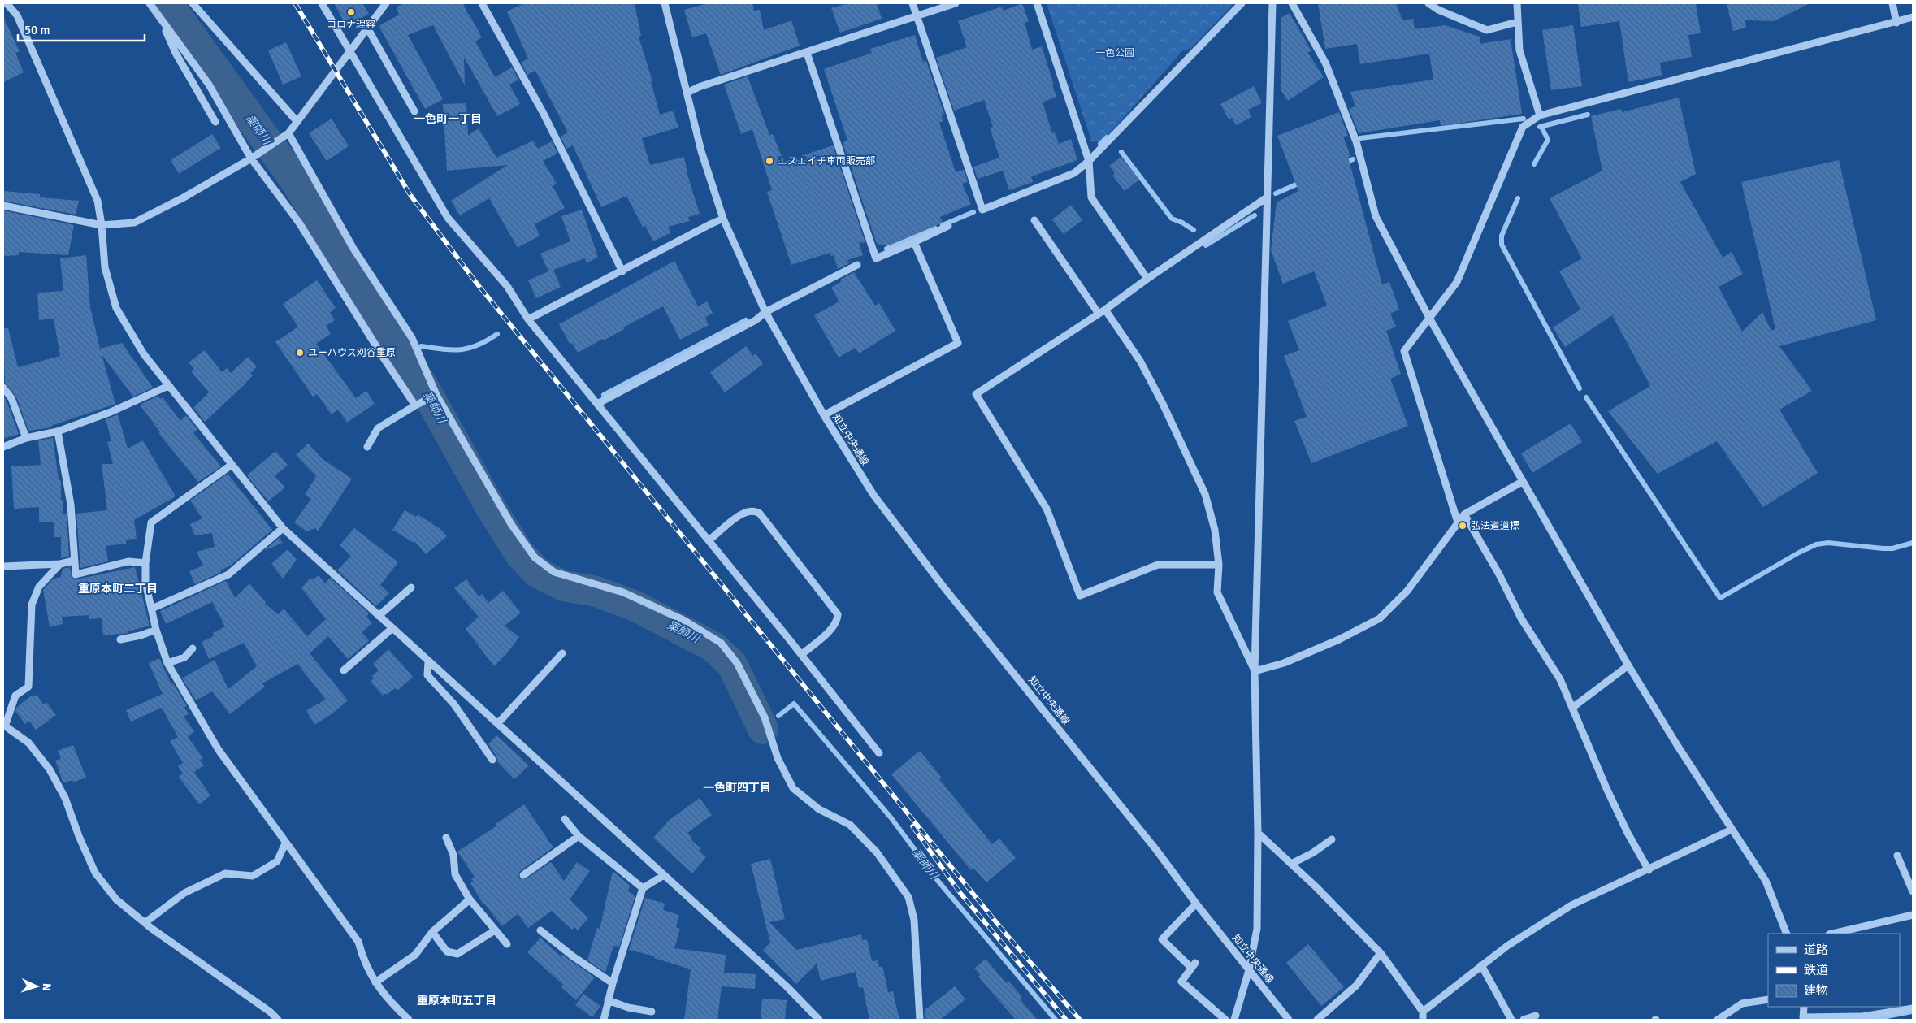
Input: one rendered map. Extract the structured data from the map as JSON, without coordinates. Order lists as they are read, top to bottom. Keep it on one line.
{"streets":{"street":["知立中央通線"]},"districts":["一色町一丁目","重原本町二丁目","一色町四丁目","重原本町五丁目"],"water":["薬師川"],"parks":["一色公園"],"places":["コロナ理容","エスエイチ車両販売部","ユーハウス刈谷重原","弘法道道標"],"legend":["道路","鉄道","建物"],"scale_bar":"50 m","north":"right"}
